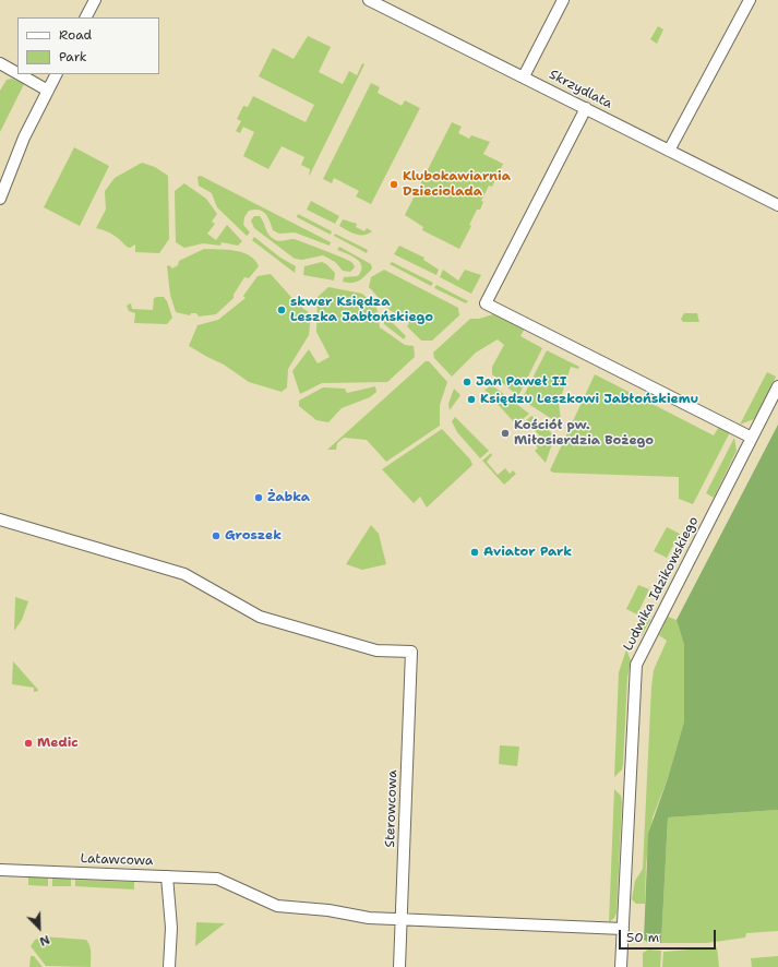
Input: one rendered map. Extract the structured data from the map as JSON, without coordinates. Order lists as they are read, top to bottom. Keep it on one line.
{"streets":{"street":["Skrzydlata","Ludwika Idzikowskiego","Sterowcowa","Latawcowa"]},"places":["Klubokawiarnia Dzieciolada","skwer Księdza Leszka Jabłońskiego","Jan Paweł II","Księdzu Leszkowi Jabłońskiemu","Kościół pw. Miłosierdzia Bożego","Żabka","Groszek","Aviator Park","Medic"],"legend":["Road","Park"],"scale_bar":"50 m","north":"bottom right"}
